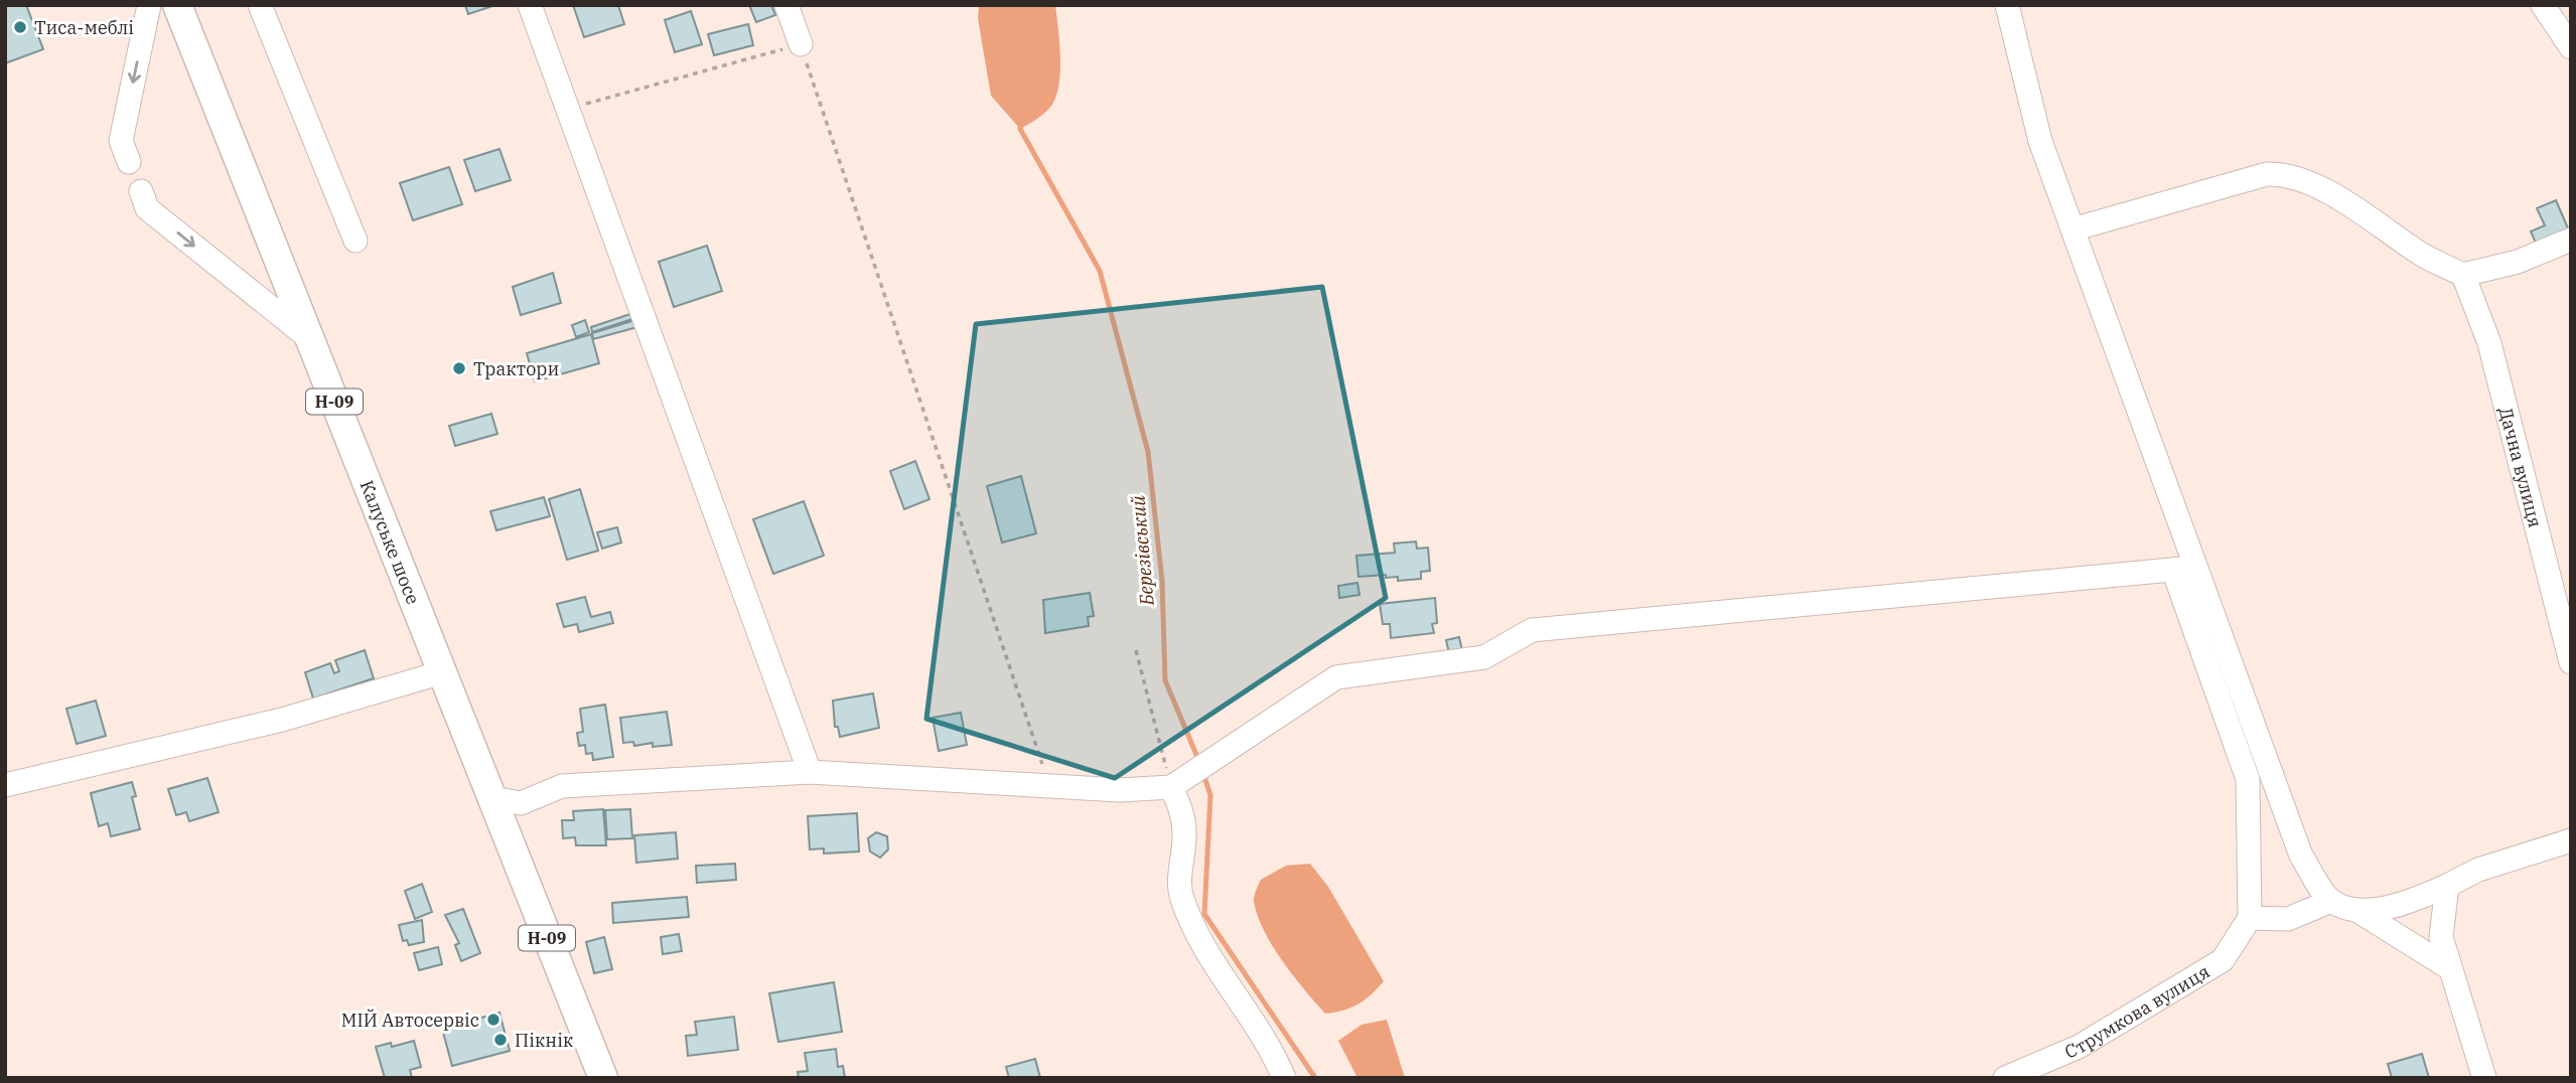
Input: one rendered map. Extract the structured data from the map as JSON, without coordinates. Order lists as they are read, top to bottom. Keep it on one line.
{"streets":{"main road":["Н-09","Калуське шосе"],"street":["Дачна вулиця","Струмкова вулиця"]},"water":["Березівський"],"places":["Тиса-меблі","Трактори","МІЙ Автосервіс","Пікнік"]}
